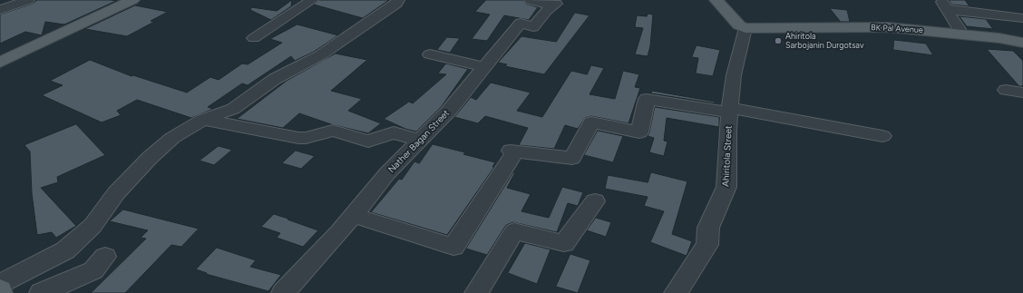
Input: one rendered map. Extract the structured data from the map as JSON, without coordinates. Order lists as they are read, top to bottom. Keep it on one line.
{"streets":{"main road":["BK Pal Avenue"],"street":["Nather Bagan Street","Ahiritola Street"]},"crossings":[["BK Pal Avenue","Ahiritola Street"]],"places":["Ahiritola Sarbojanin Durgotsav"]}
